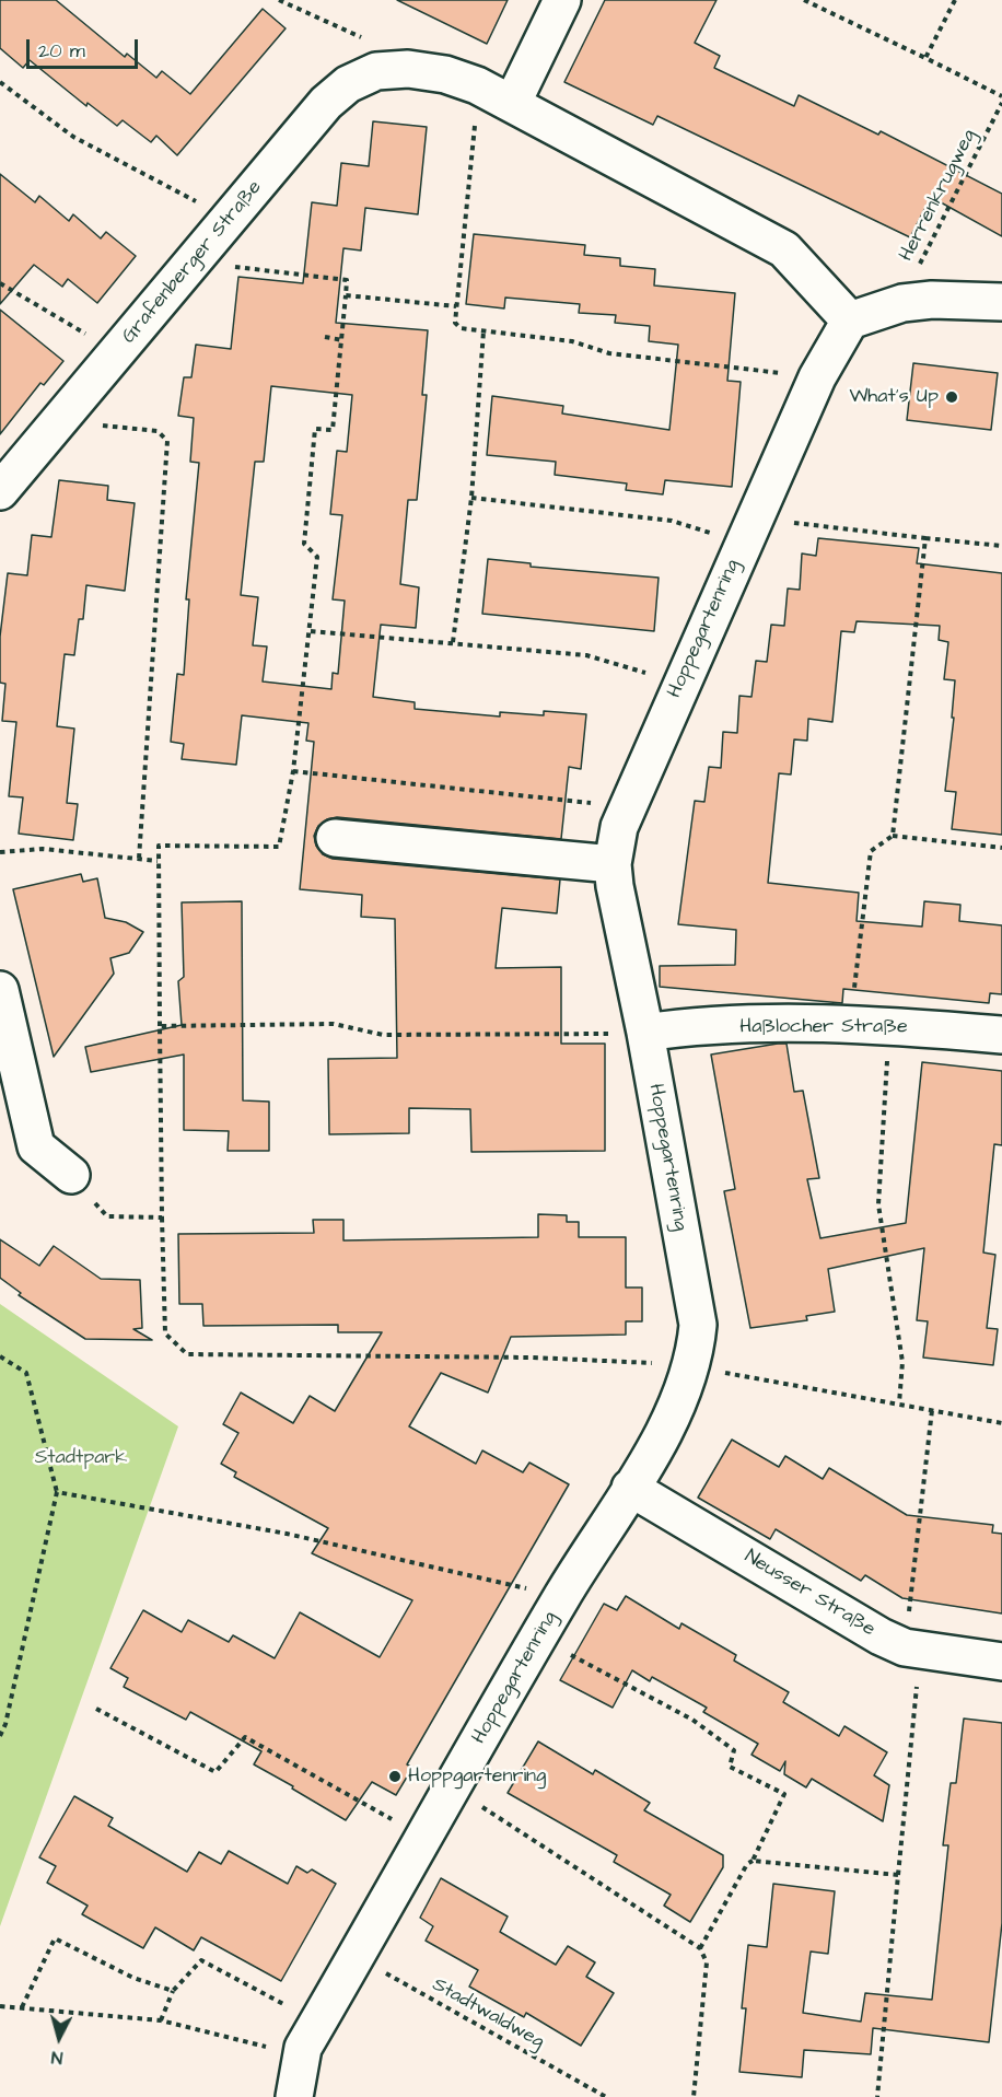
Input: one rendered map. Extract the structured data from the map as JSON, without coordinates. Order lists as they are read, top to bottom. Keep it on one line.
{"streets":{"street":["Grafenberger Straße","Hoppegartenring","Haßlocher Straße","Neusser Straße"],"path":["Herrenkrugweg","Stadtwaldweg"]},"crossings":[["Grafenberger Straße","Hoppegartenring"],["Hoppegartenring","Haßlocher Straße"],["Hoppegartenring","Neusser Straße"],["Hoppegartenring","Stadtwaldweg"]],"parks":["Stadtpark"],"places":["What's Up","Hoppgartenring"],"scale_bar":"20 m","north":"bottom"}
